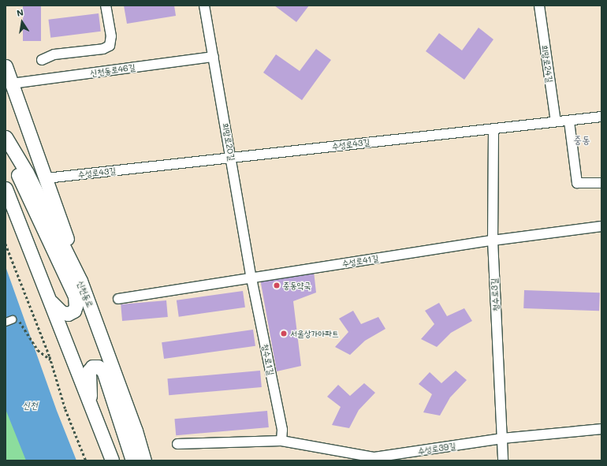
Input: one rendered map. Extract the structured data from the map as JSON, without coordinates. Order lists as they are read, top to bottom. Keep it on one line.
{"streets":{"main road":["신천동로"],"street":["희망로24길","신천동로46길","희망로20길","수성로43길","수성로41길","청수로3길","청수로1길","수성로39길"]},"crossings":[["희망로24길","수성로43길"],["신천동로46길","희망로20길"],["희망로20길","수성로43길"],["희망로20길","수성로41길"],["희망로20길","청수로1길"],["수성로43길","청수로3길"],["수성로41길","청수로3길"],["수성로41길","청수로1길"],["청수로3길","수성로39길"],["청수로1길","수성로39길"]],"districts":["중동"],"water":["신천"],"places":["중동약국","서울상가아파트"],"north":"top"}
